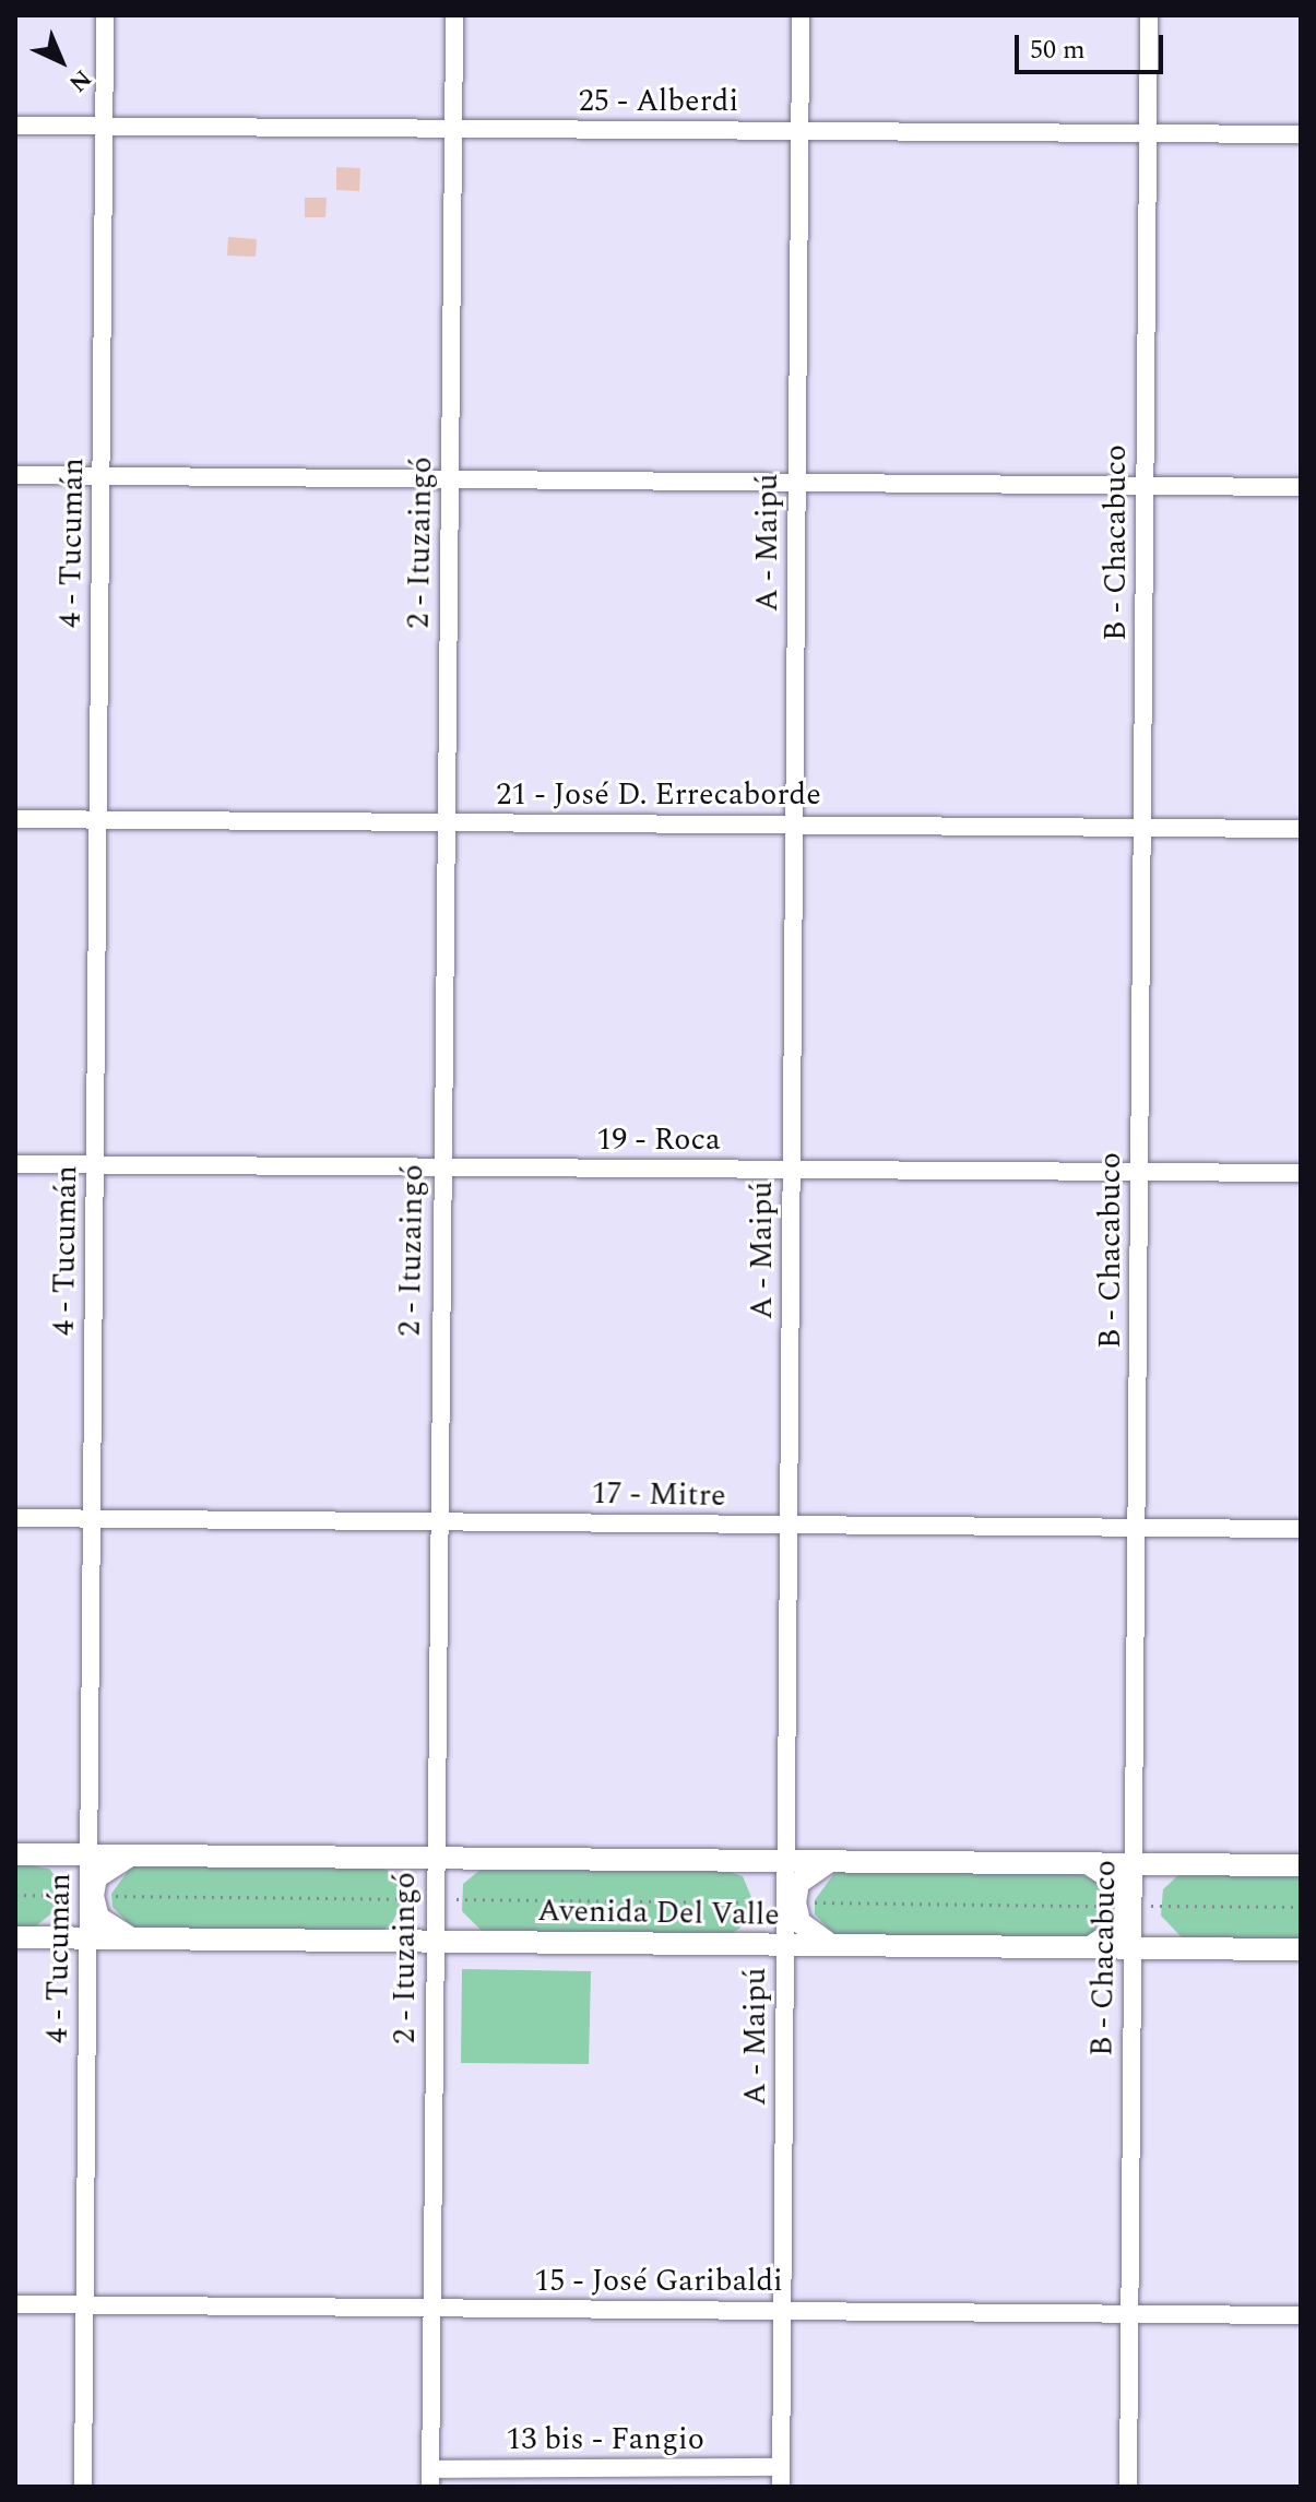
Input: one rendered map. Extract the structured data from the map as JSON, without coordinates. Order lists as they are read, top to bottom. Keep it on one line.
{"streets":{"street":["25 - Alberdi","4 - Tucumán","2 - Ituzaingó","A - Maipú","B - Chacabuco","21 - José D. Errecaborde","19 - Roca","17 - Mitre","Avenida Del Valle","15 - José Garibaldi","13 bis - Fangio"]},"crossings":[["25 - Alberdi","4 - Tucumán"],["25 - Alberdi","2 - Ituzaingó"],["25 - Alberdi","A - Maipú"],["25 - Alberdi","B - Chacabuco"],["4 - Tucumán","21 - José D. Errecaborde"],["4 - Tucumán","19 - Roca"],["4 - Tucumán","17 - Mitre"],["4 - Tucumán","Avenida Del Valle"],["4 - Tucumán","15 - José Garibaldi"],["2 - Ituzaingó","21 - José D. Errecaborde"],["2 - Ituzaingó","19 - Roca"],["2 - Ituzaingó","17 - Mitre"],["2 - Ituzaingó","Avenida Del Valle"],["2 - Ituzaingó","15 - José Garibaldi"],["2 - Ituzaingó","13 bis - Fangio"],["A - Maipú","21 - José D. Errecaborde"],["A - Maipú","19 - Roca"],["A - Maipú","17 - Mitre"],["A - Maipú","Avenida Del Valle"],["A - Maipú","15 - José Garibaldi"],["A - Maipú","13 bis - Fangio"],["B - Chacabuco","21 - José D. Errecaborde"],["B - Chacabuco","19 - Roca"],["B - Chacabuco","17 - Mitre"],["B - Chacabuco","Avenida Del Valle"],["B - Chacabuco","15 - José Garibaldi"]],"scale_bar":"50 m","north":"bottom right"}
